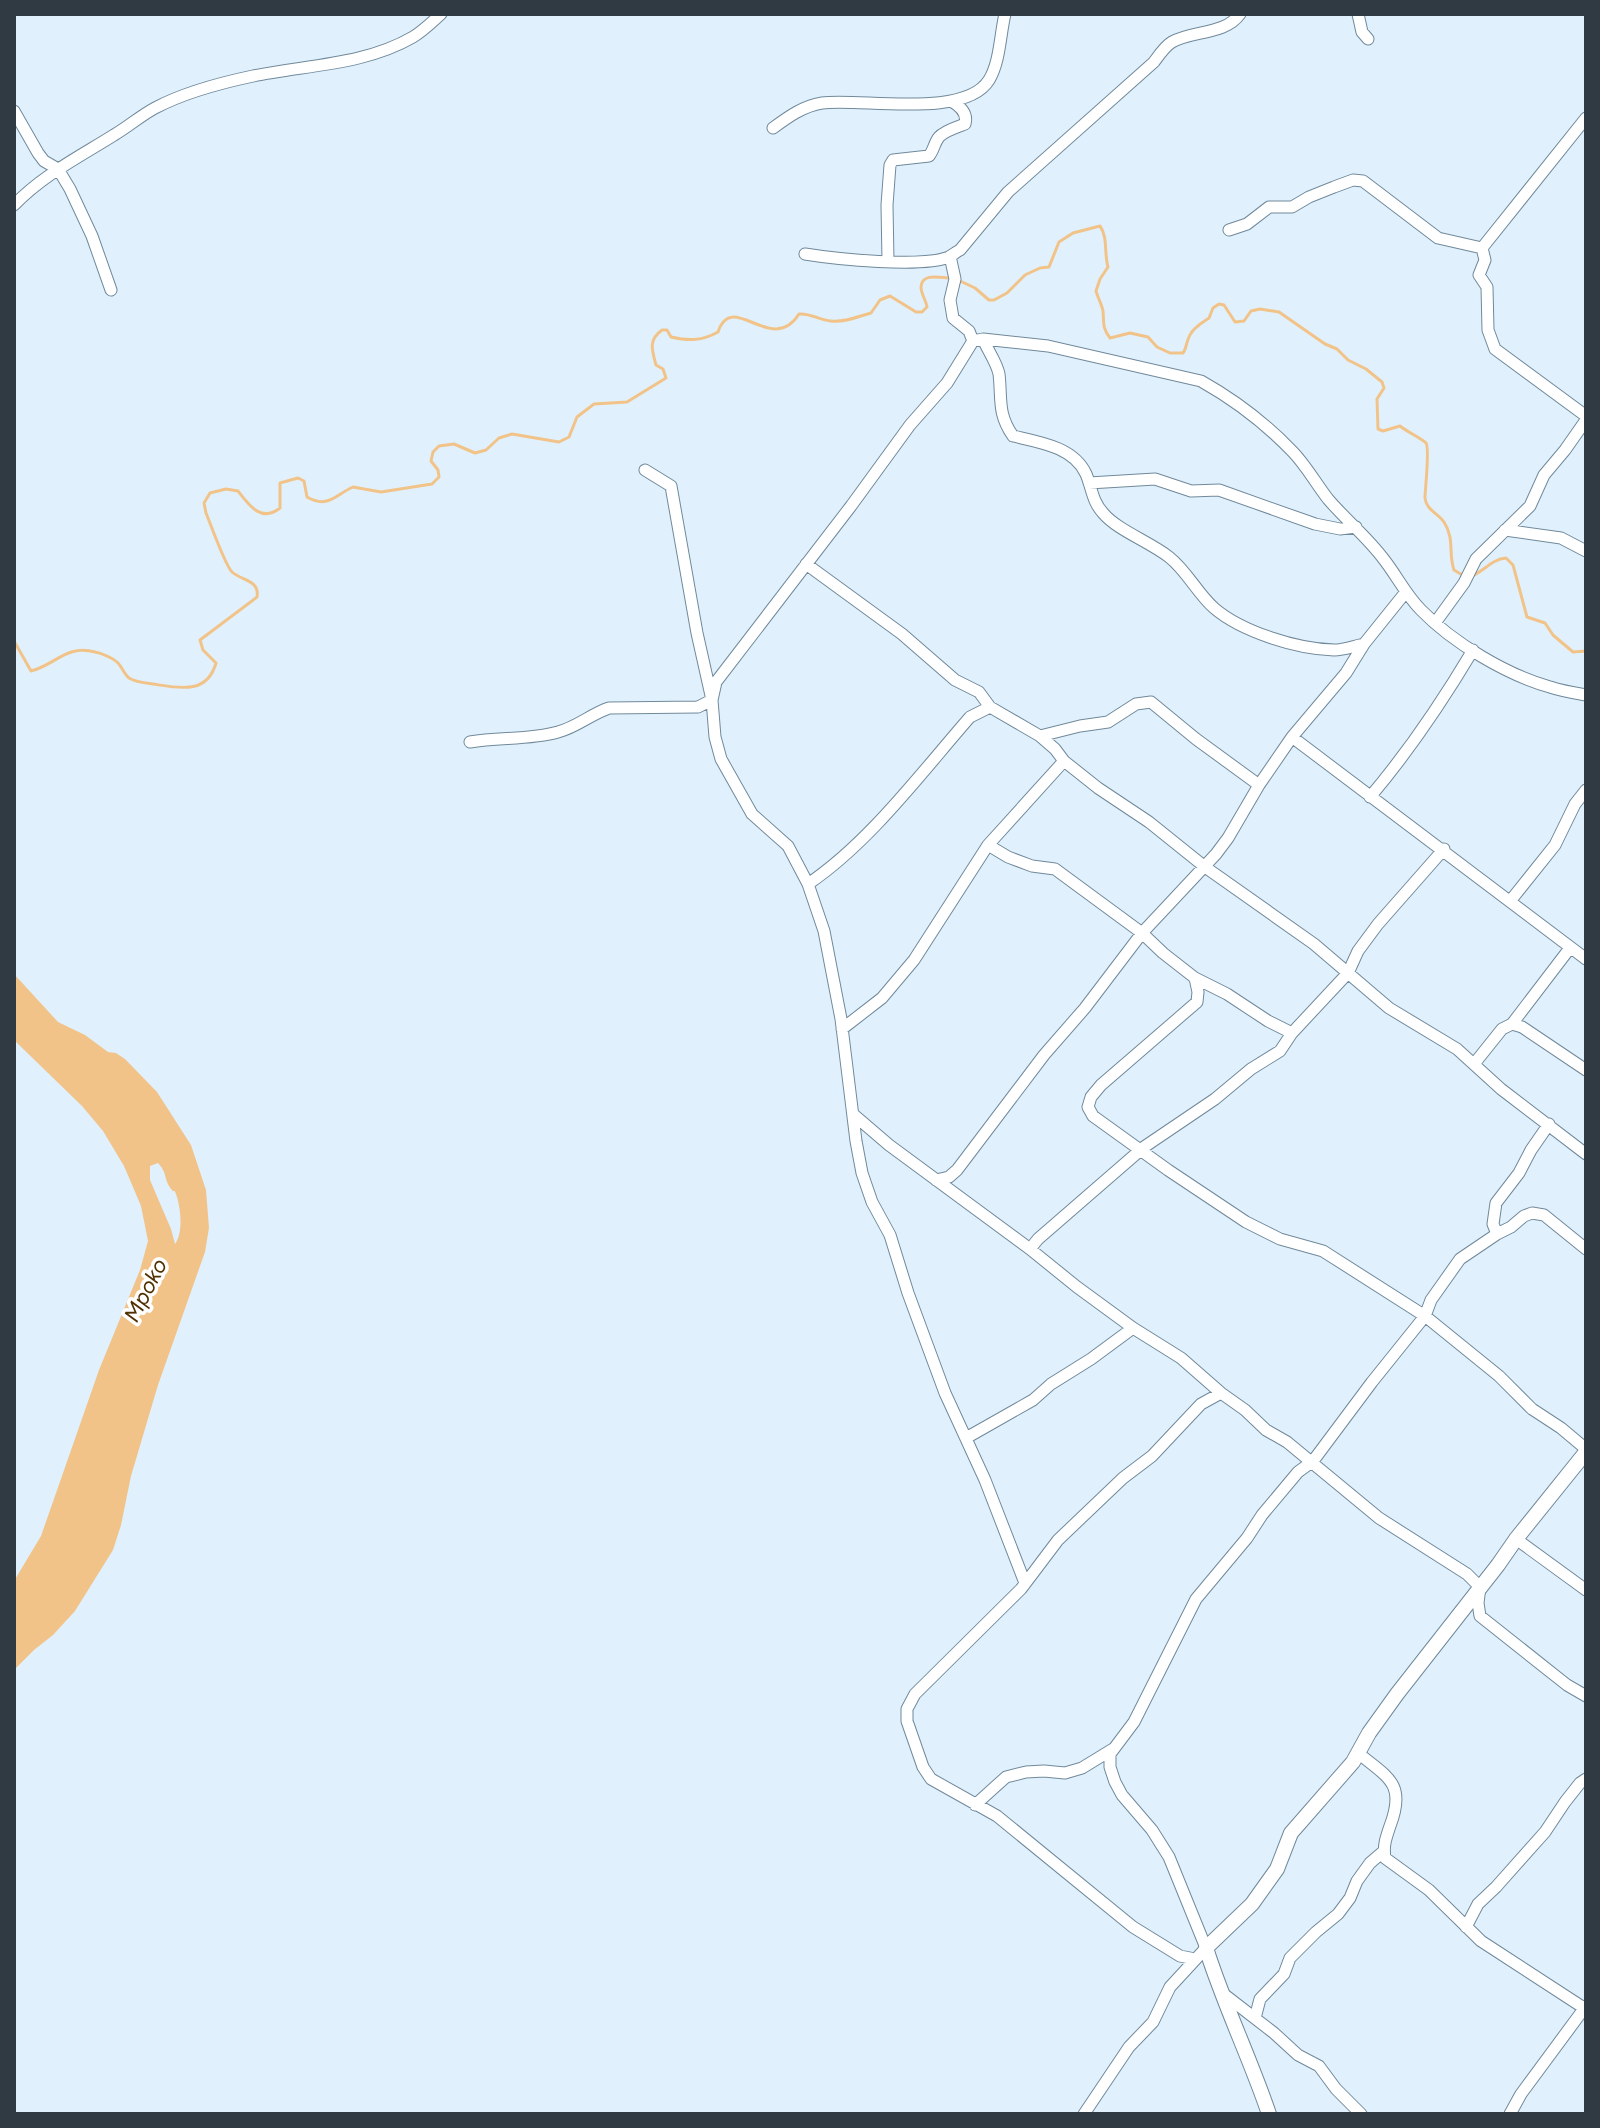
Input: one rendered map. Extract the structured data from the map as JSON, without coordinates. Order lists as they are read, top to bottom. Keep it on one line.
{"water":["Mpoko"]}
